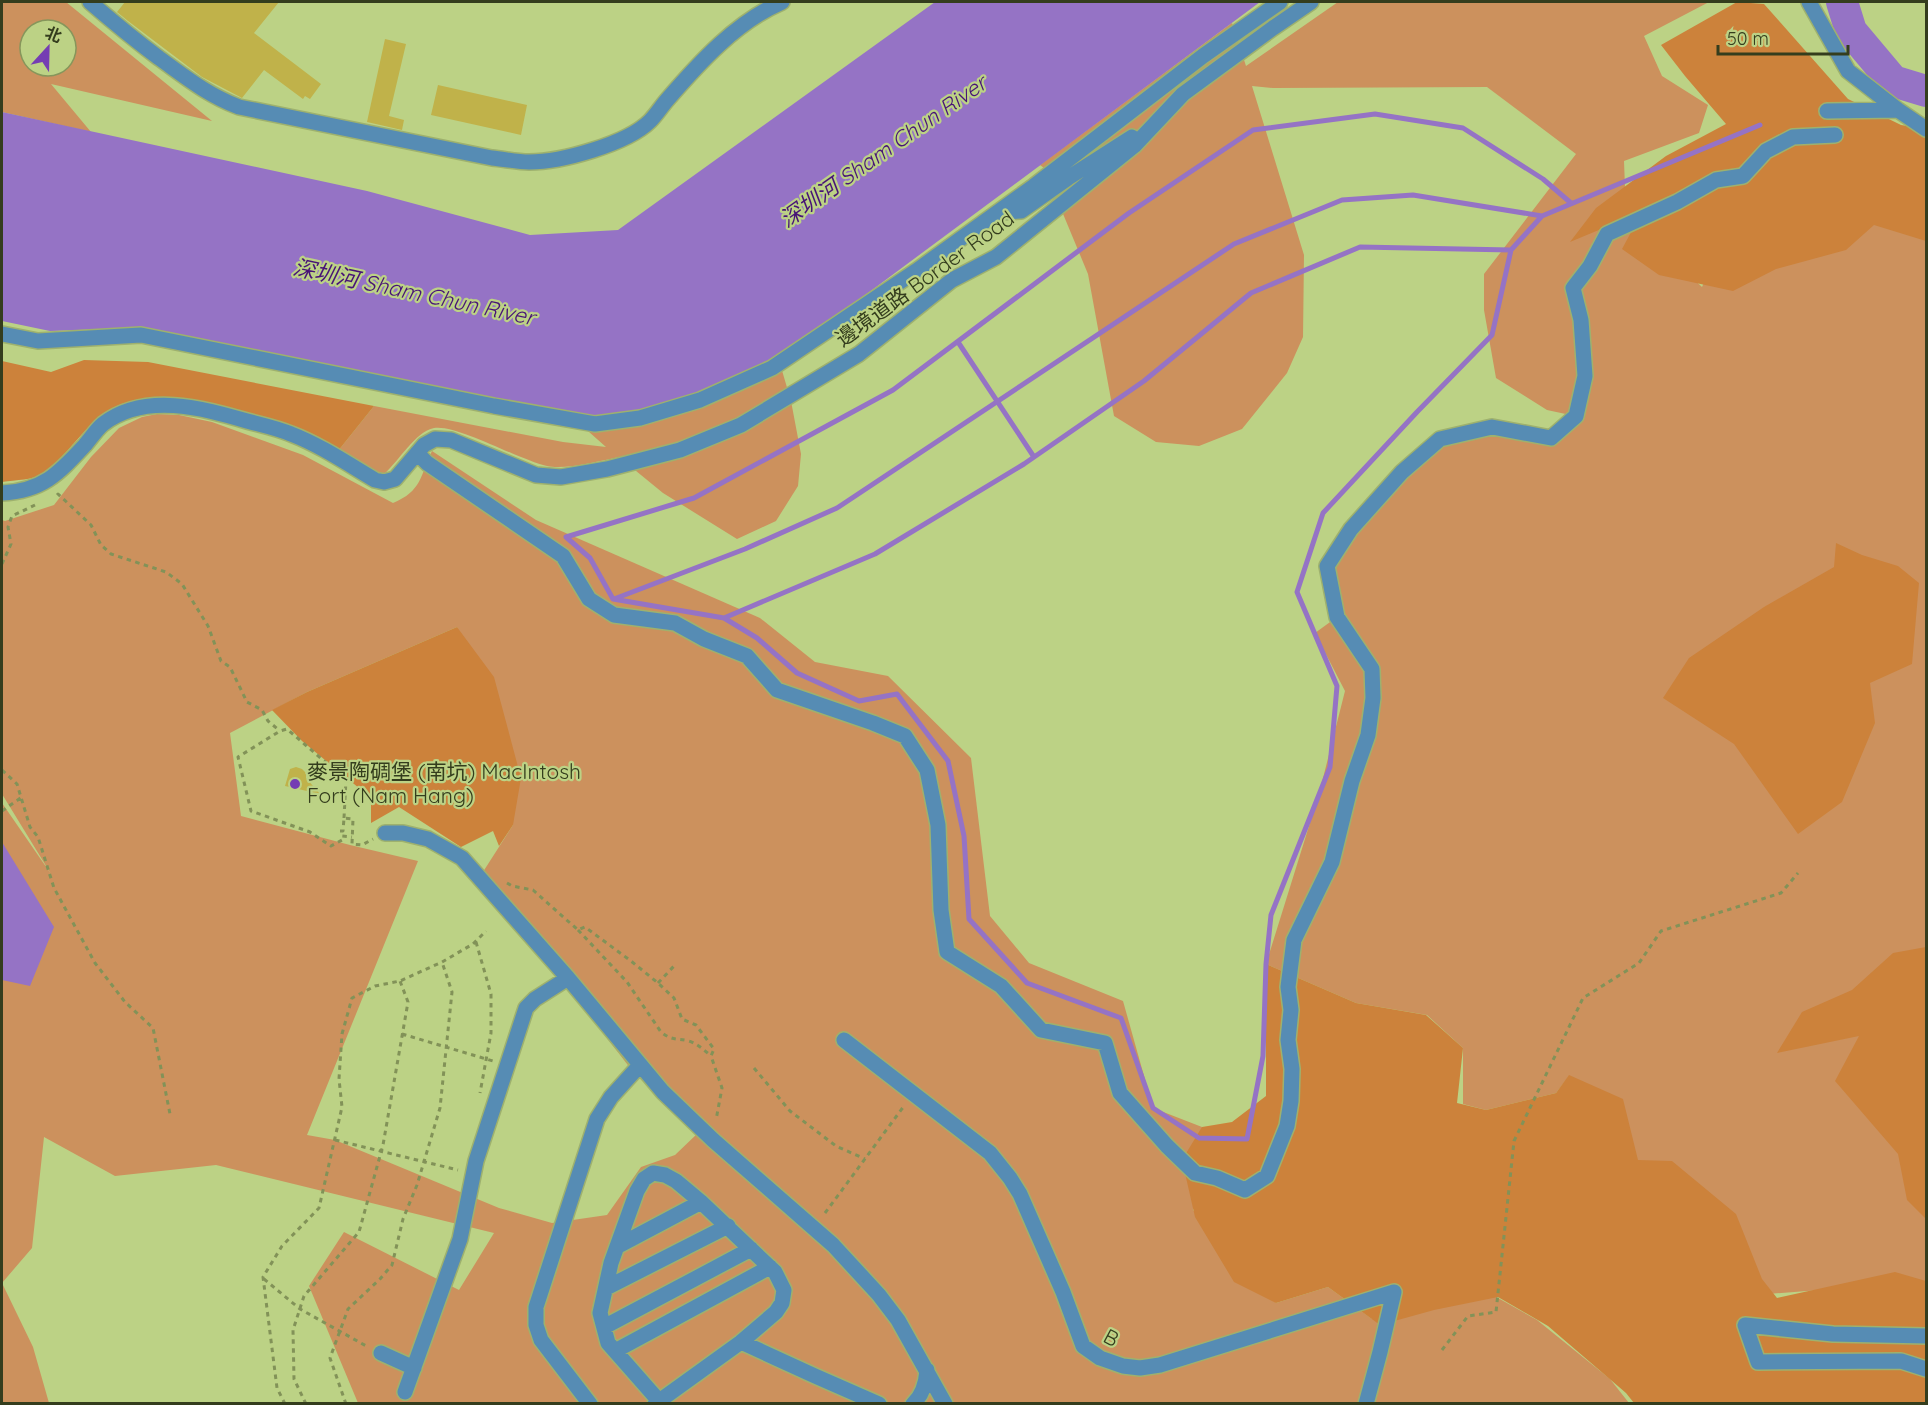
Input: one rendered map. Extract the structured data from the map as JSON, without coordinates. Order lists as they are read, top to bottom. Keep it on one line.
{"streets":{"street":["邊境道路 Border Road","B"]},"water":["深圳河 Sham Chun River"],"places":["麥景陶碉堡 (南坑) MacIntosh Fort (Nam Hang)"],"scale_bar":"50 m","north":"top"}
